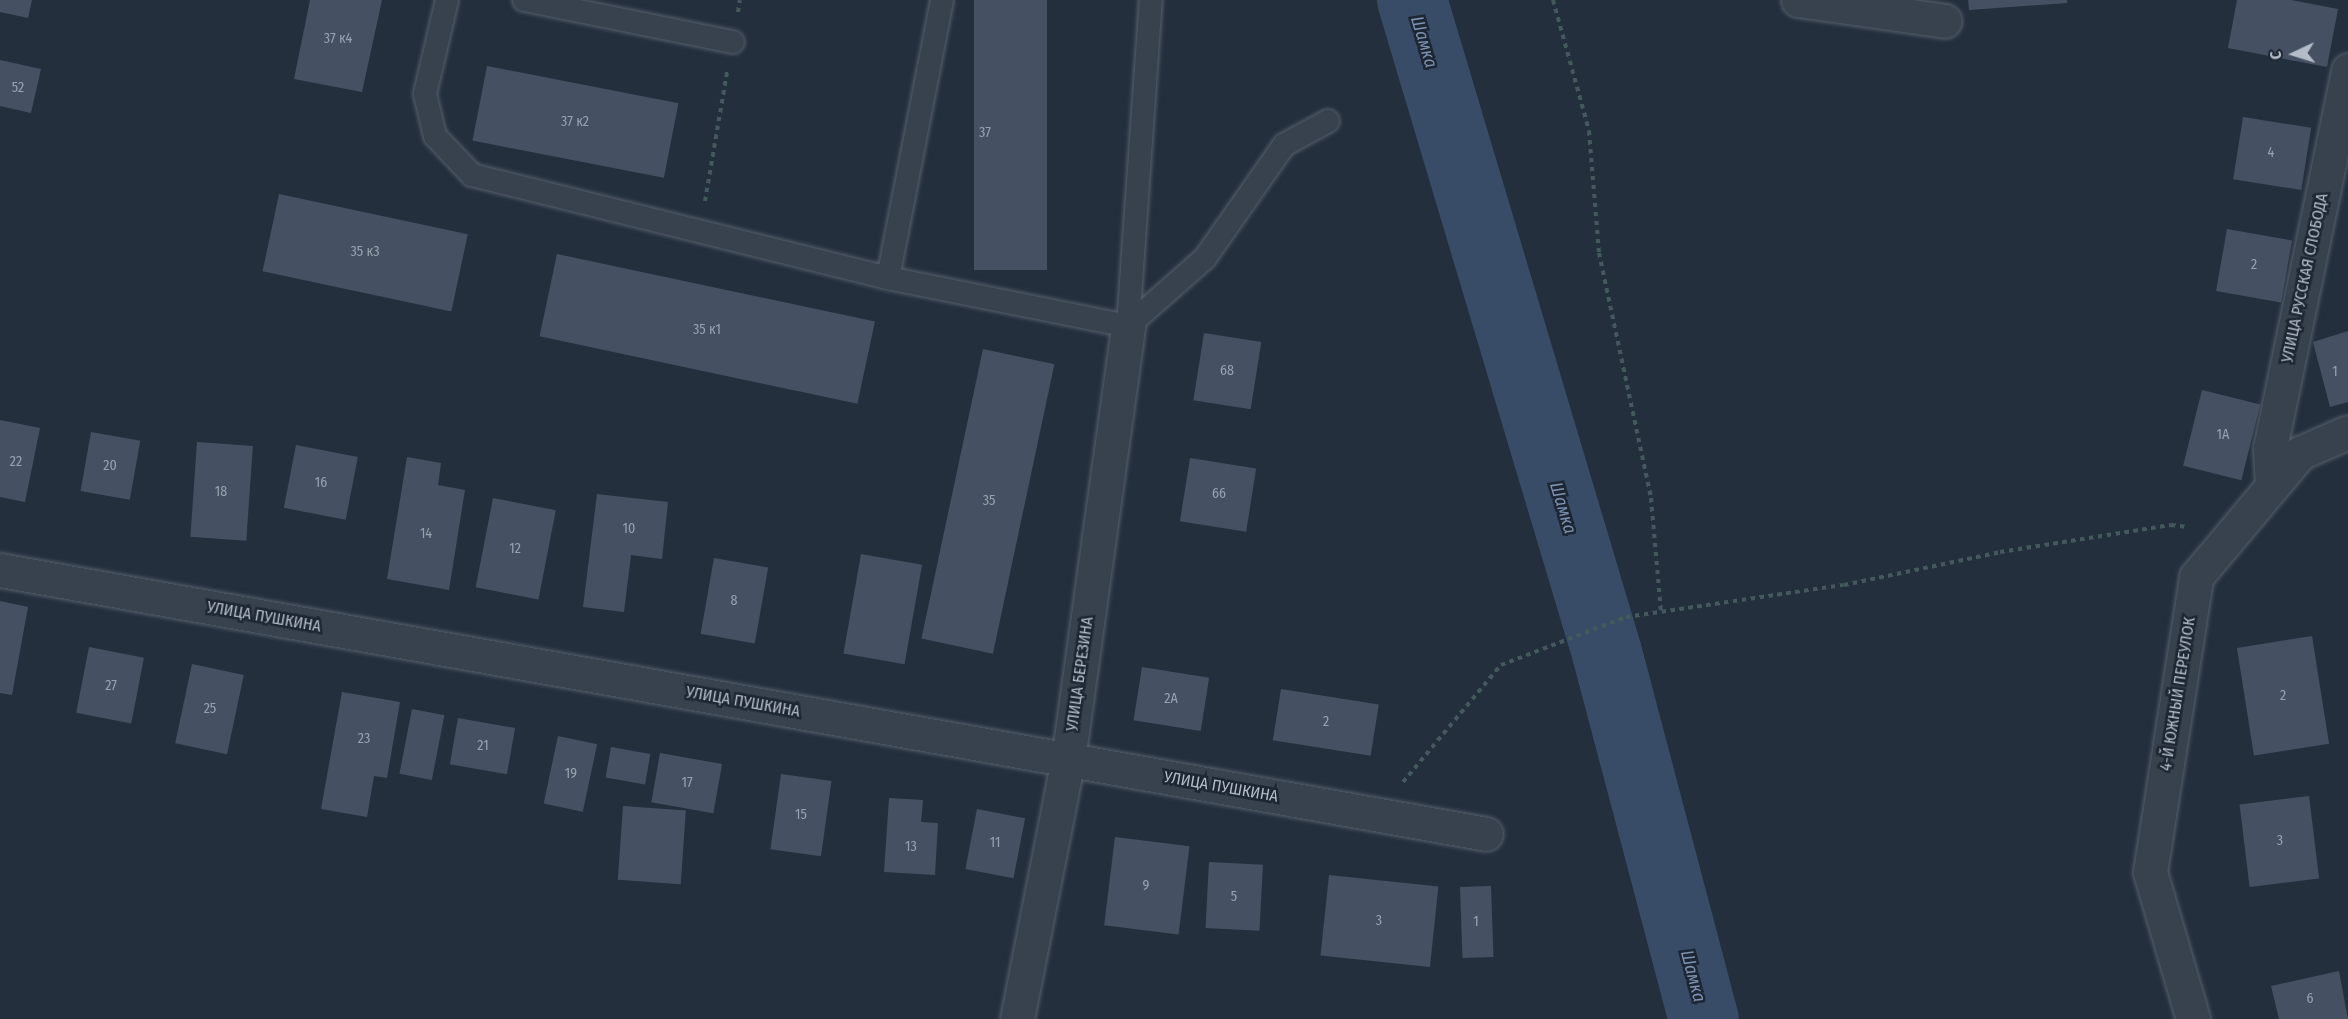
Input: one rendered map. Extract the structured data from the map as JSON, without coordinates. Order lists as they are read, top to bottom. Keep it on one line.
{"streets":{"street":["УЛИЦА РУССКАЯ СЛОБОДА","УЛИЦА ПУШКИНА","УЛИЦА БЕРЕЗИНА","4-Й ЮЖНЫЙ ПЕРЕУЛОК"]},"crossings":[["УЛИЦА РУССКАЯ СЛОБОДА","4-Й ЮЖНЫЙ ПЕРЕУЛОК"],["УЛИЦА ПУШКИНА","УЛИЦА БЕРЕЗИНА"]],"water":["Шамка"],"house_numbers":["37 к4","52","37 к2","37","4","35 к3","2","35 к1","68","1","1А","22","20","16","18","66","35","10","14","12","8","27","2","2А","25","2","23","21","19","17","15","3","11","13","9","5","3","1","6"],"north":"left"}
